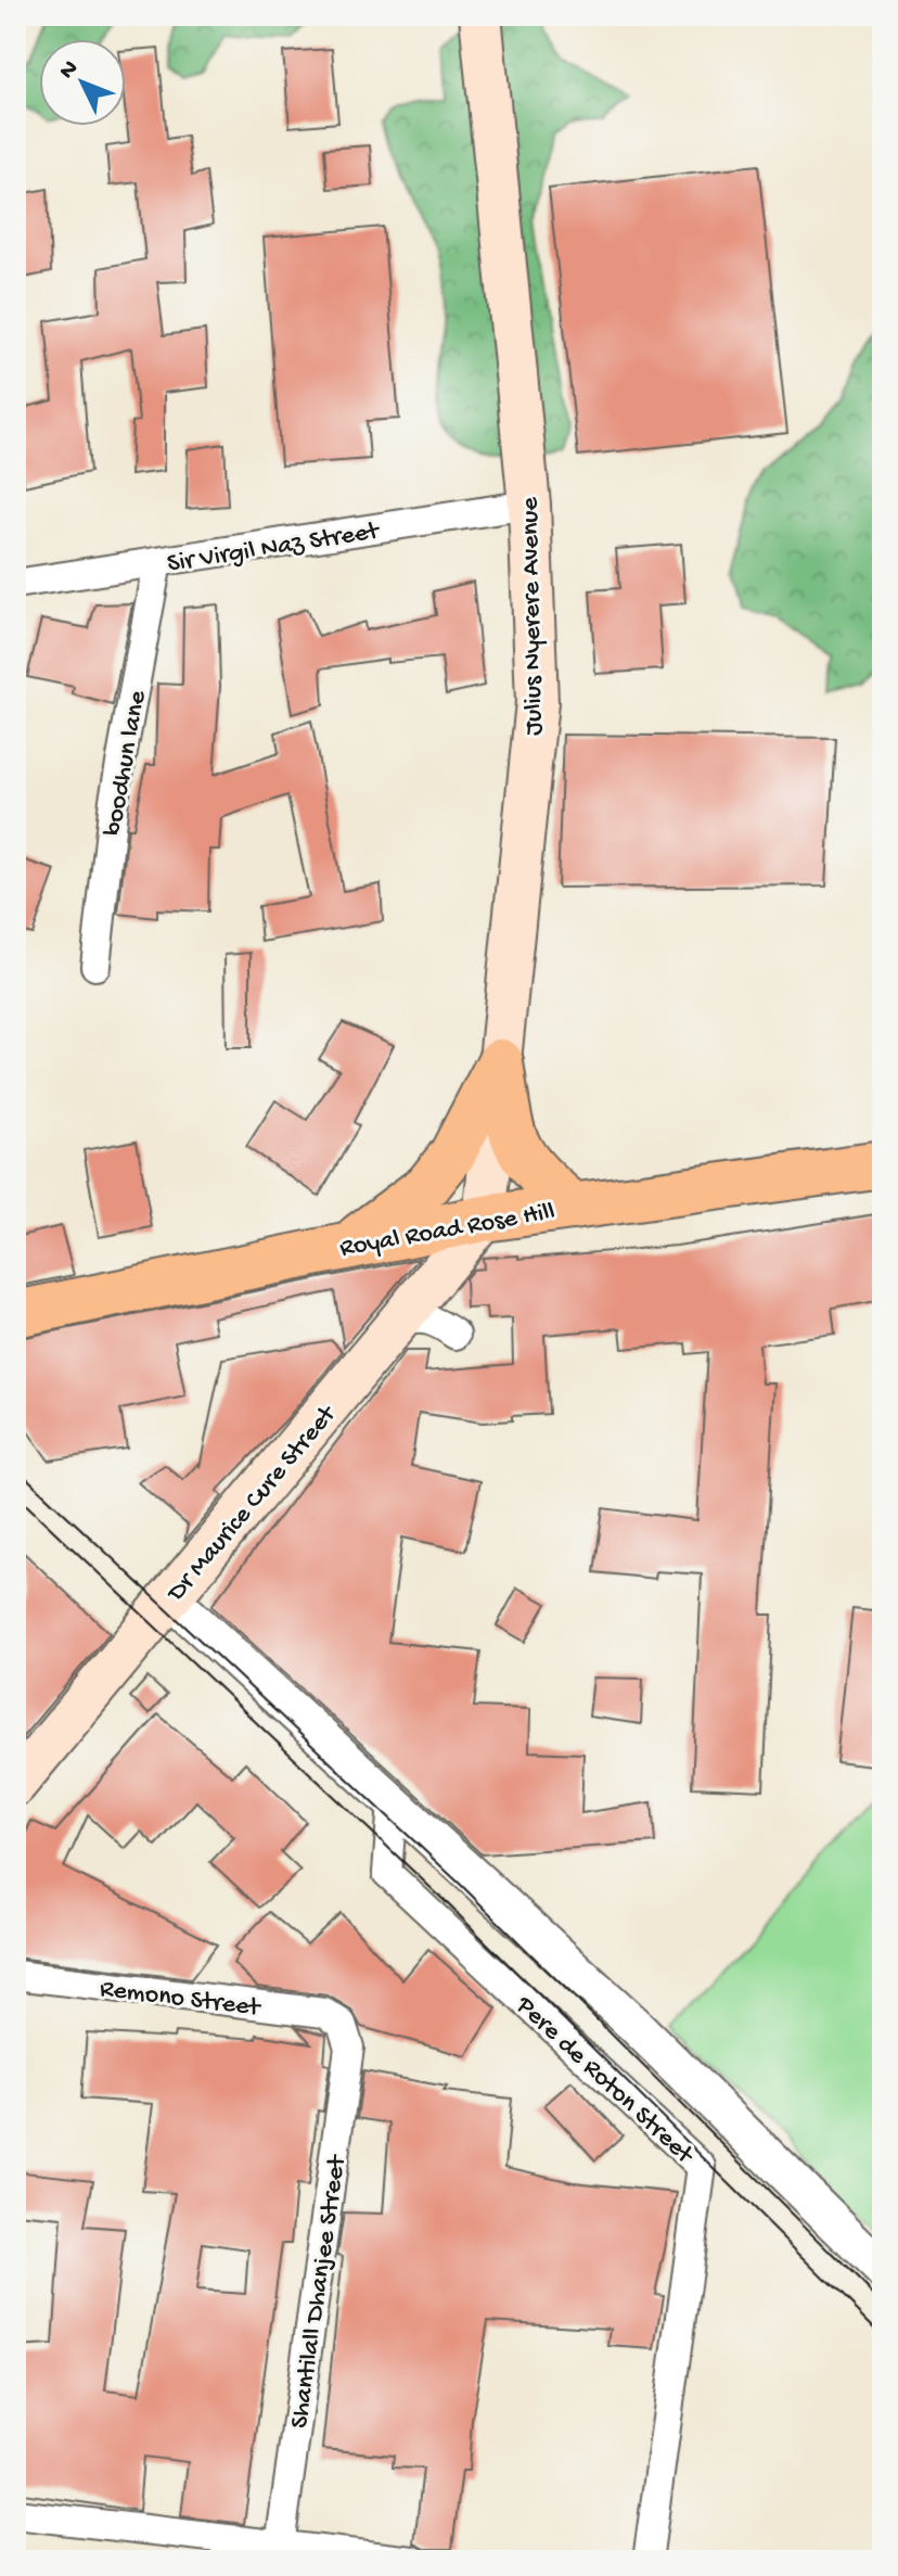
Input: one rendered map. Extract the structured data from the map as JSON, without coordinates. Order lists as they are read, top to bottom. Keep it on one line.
{"streets":{"main road":["Julius Nyerere Avenue","Royal Road Rose Hill","Dr Maurice Cure Street"],"street":["Sir Virgil Naz Street","boodhun lane","Remono Street","Pere de Roton Street","Shantilall Dhanjee Street"]},"crossings":[["Sir Virgil Naz Street","Julius Nyerere Avenue"],["Sir Virgil Naz Street","boodhun lane"],["Julius Nyerere Avenue","Royal Road Rose Hill"],["Julius Nyerere Avenue","Dr Maurice Cure Street"],["Royal Road Rose Hill","Dr Maurice Cure Street"],["Remono Street","Shantilall Dhanjee Street"]],"north":"top left"}
